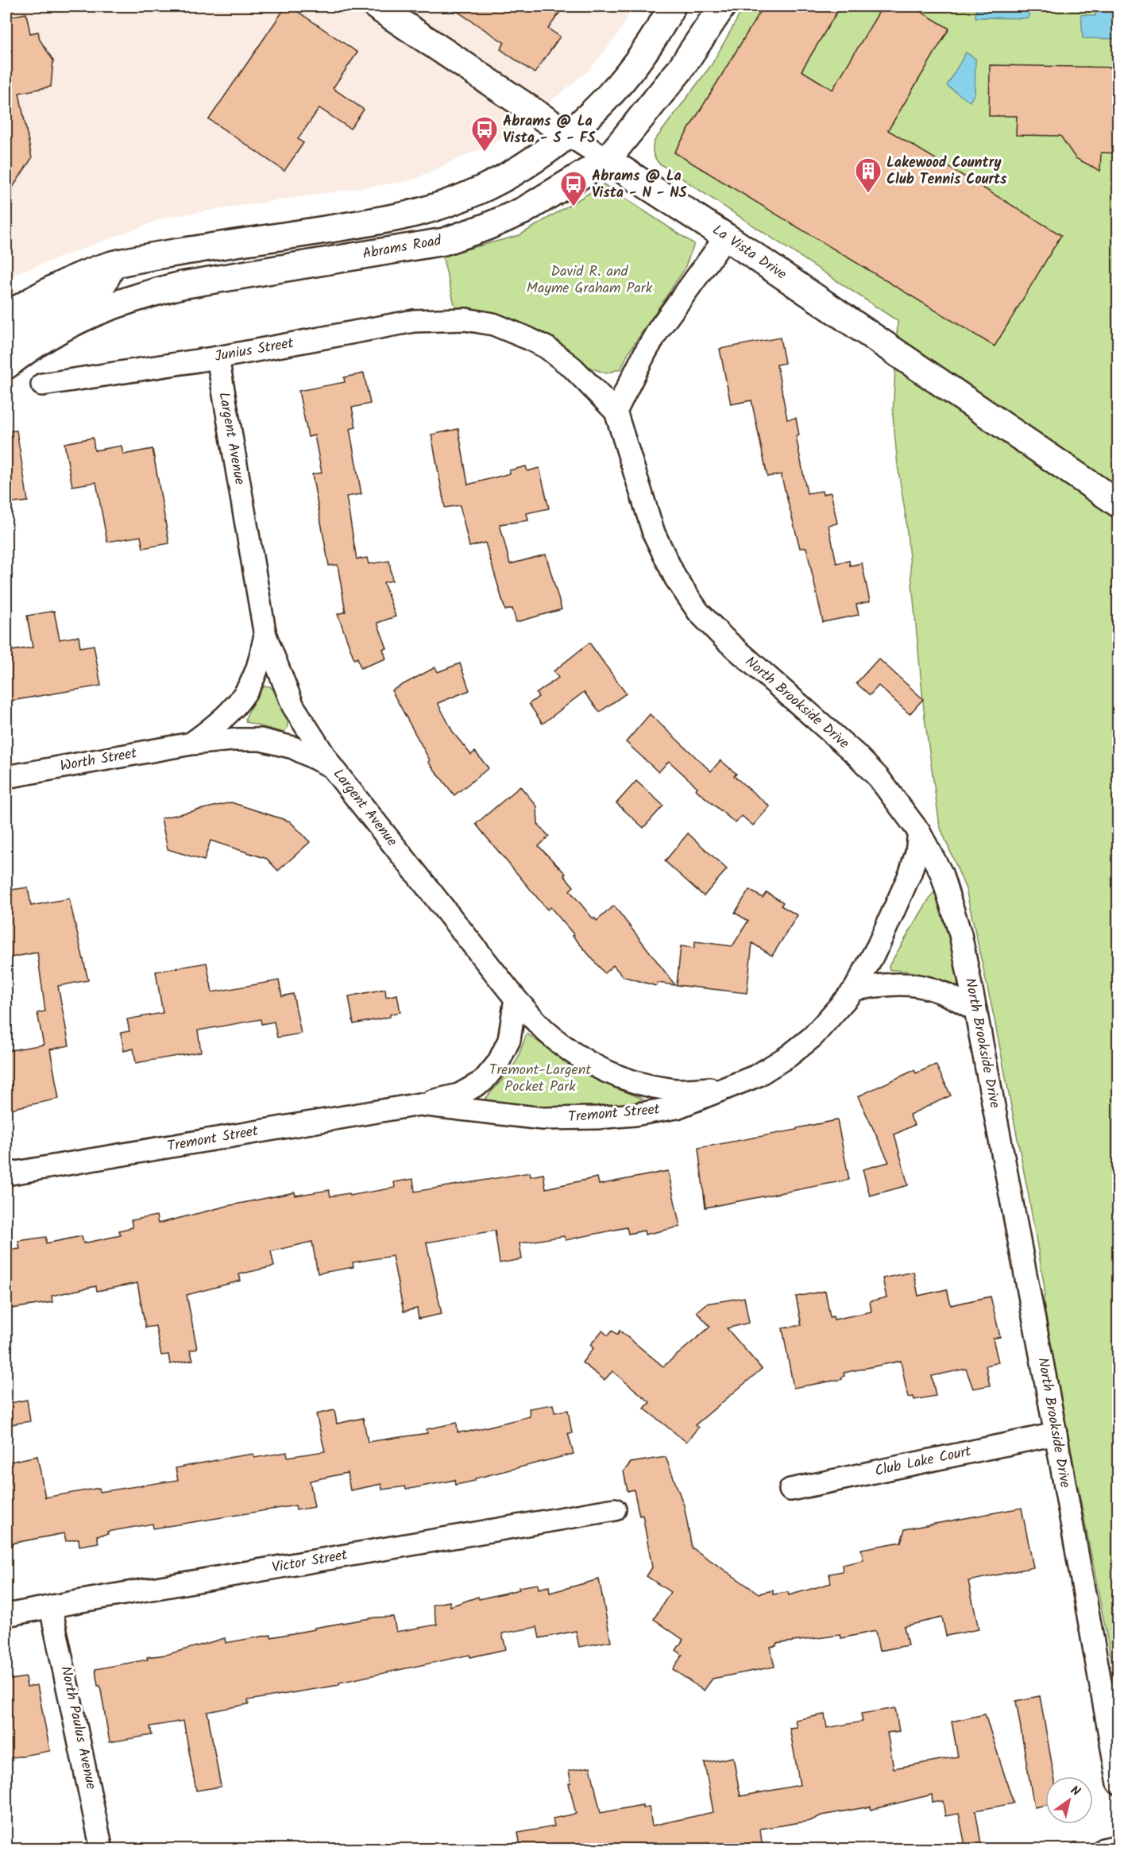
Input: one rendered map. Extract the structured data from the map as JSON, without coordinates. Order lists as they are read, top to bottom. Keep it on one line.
{"streets":{"main road":["Abrams Road","La Vista Drive"],"street":["Junius Street","Largent Avenue","North Brookside Drive","Worth Street","Tremont Street","Club Lake Court","Victor Street","North Paulus Avenue"]},"crossings":[["Abrams Road","La Vista Drive"],["Junius Street","Largent Avenue"],["Junius Street","North Brookside Drive"],["Largent Avenue","Worth Street"],["Largent Avenue","Tremont Street"],["North Brookside Drive","Tremont Street"],["North Brookside Drive","Club Lake Court"],["Victor Street","North Paulus Avenue"]],"parks":["David R. and Mayme Graham Park","Tremont-Largent Pocket Park"],"places":{"bus stop":["Abrams @ La Vista - S - FS","Abrams @ La Vista - N - NS"],"building":["Lakewood Country Club Tennis Courts"]},"north":"top right"}
